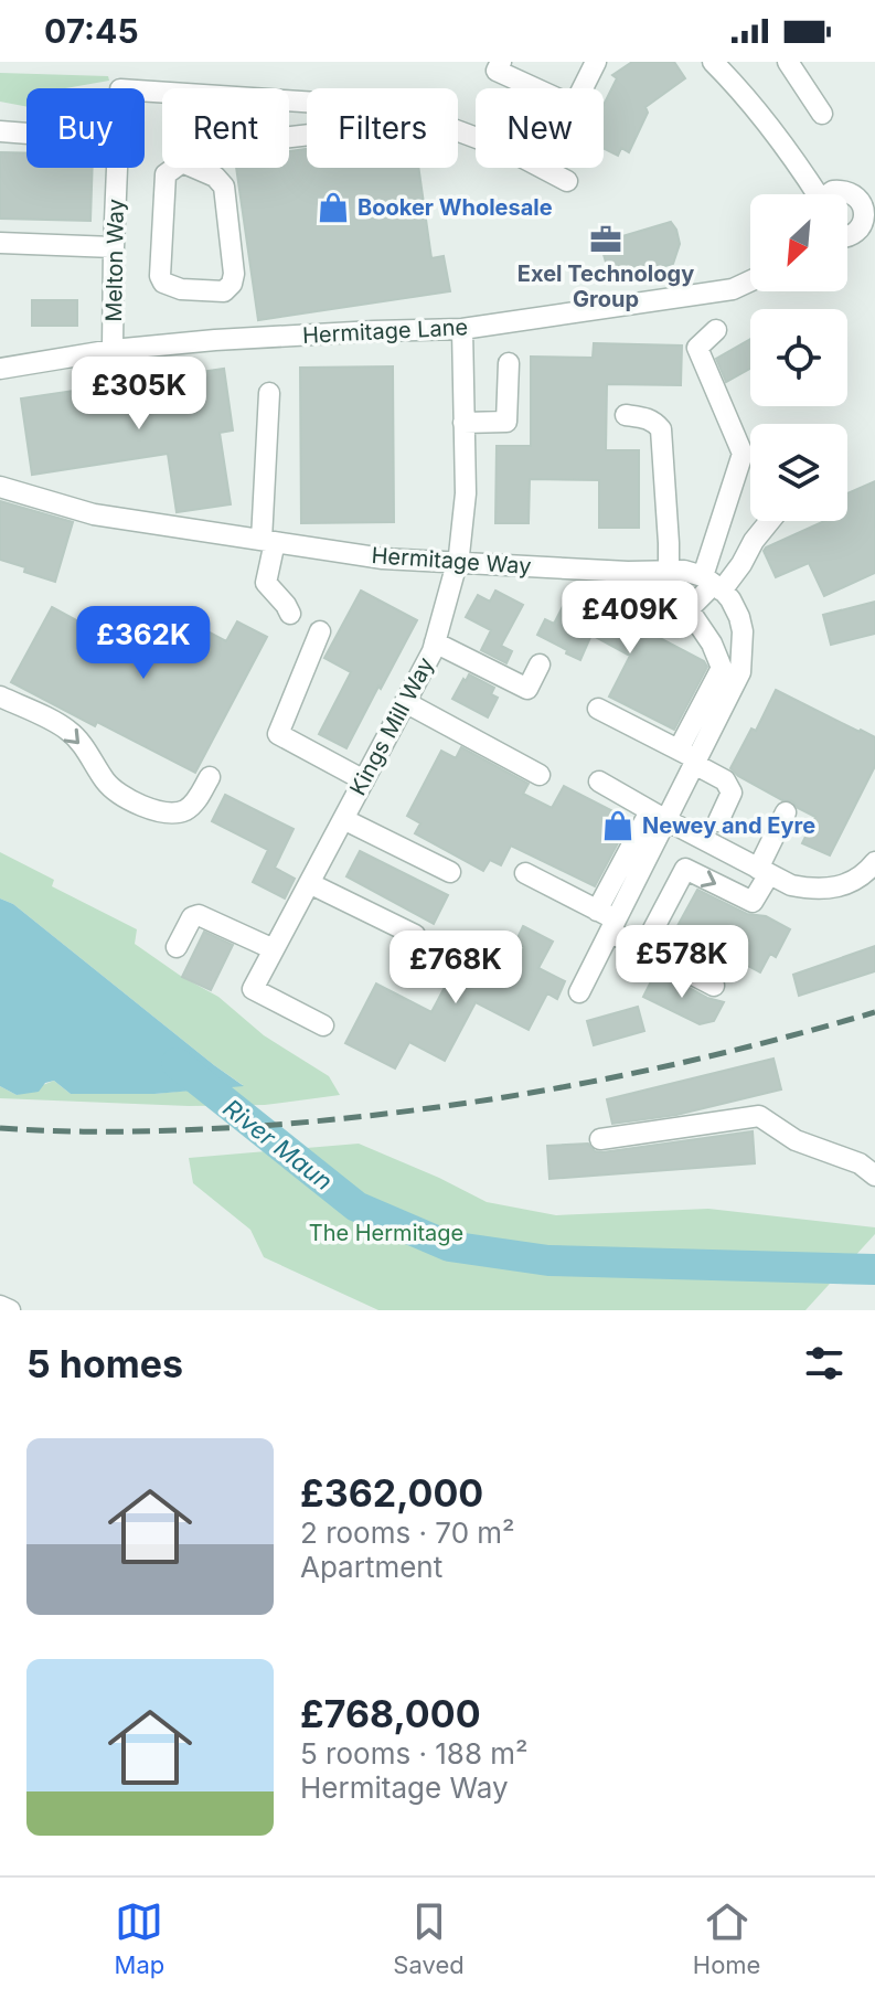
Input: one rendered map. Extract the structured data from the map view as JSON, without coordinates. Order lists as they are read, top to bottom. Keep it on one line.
{"streets":{"street":["Melton Way","Hermitage Lane","Hermitage Way","Kings Mill Way"]},"crossings":[["Melton Way","Hermitage Lane"],["Hermitage Lane","Kings Mill Way"],["Hermitage Way","Kings Mill Way"]],"water":["River Maun"],"parks":["The Hermitage"],"places":{"shop":["Booker Wholesale","Newey and Eyre"],"office":["Exel Technology Group"]},"north":"bottom left","page":{"status":"07:45","chip":["Buy","Rent","Filters","New"],"price":["£305K","£409K","£362K","£578K","£768K"],"heading":"5 homes","list":[{"name":"£362,000","note":"2 rooms · 70 m² · Apartment"},{"name":"£768,000","note":"5 rooms · 188 m² · Hermitage Way"}],"tabs":["Map","Saved","Home"]}}
